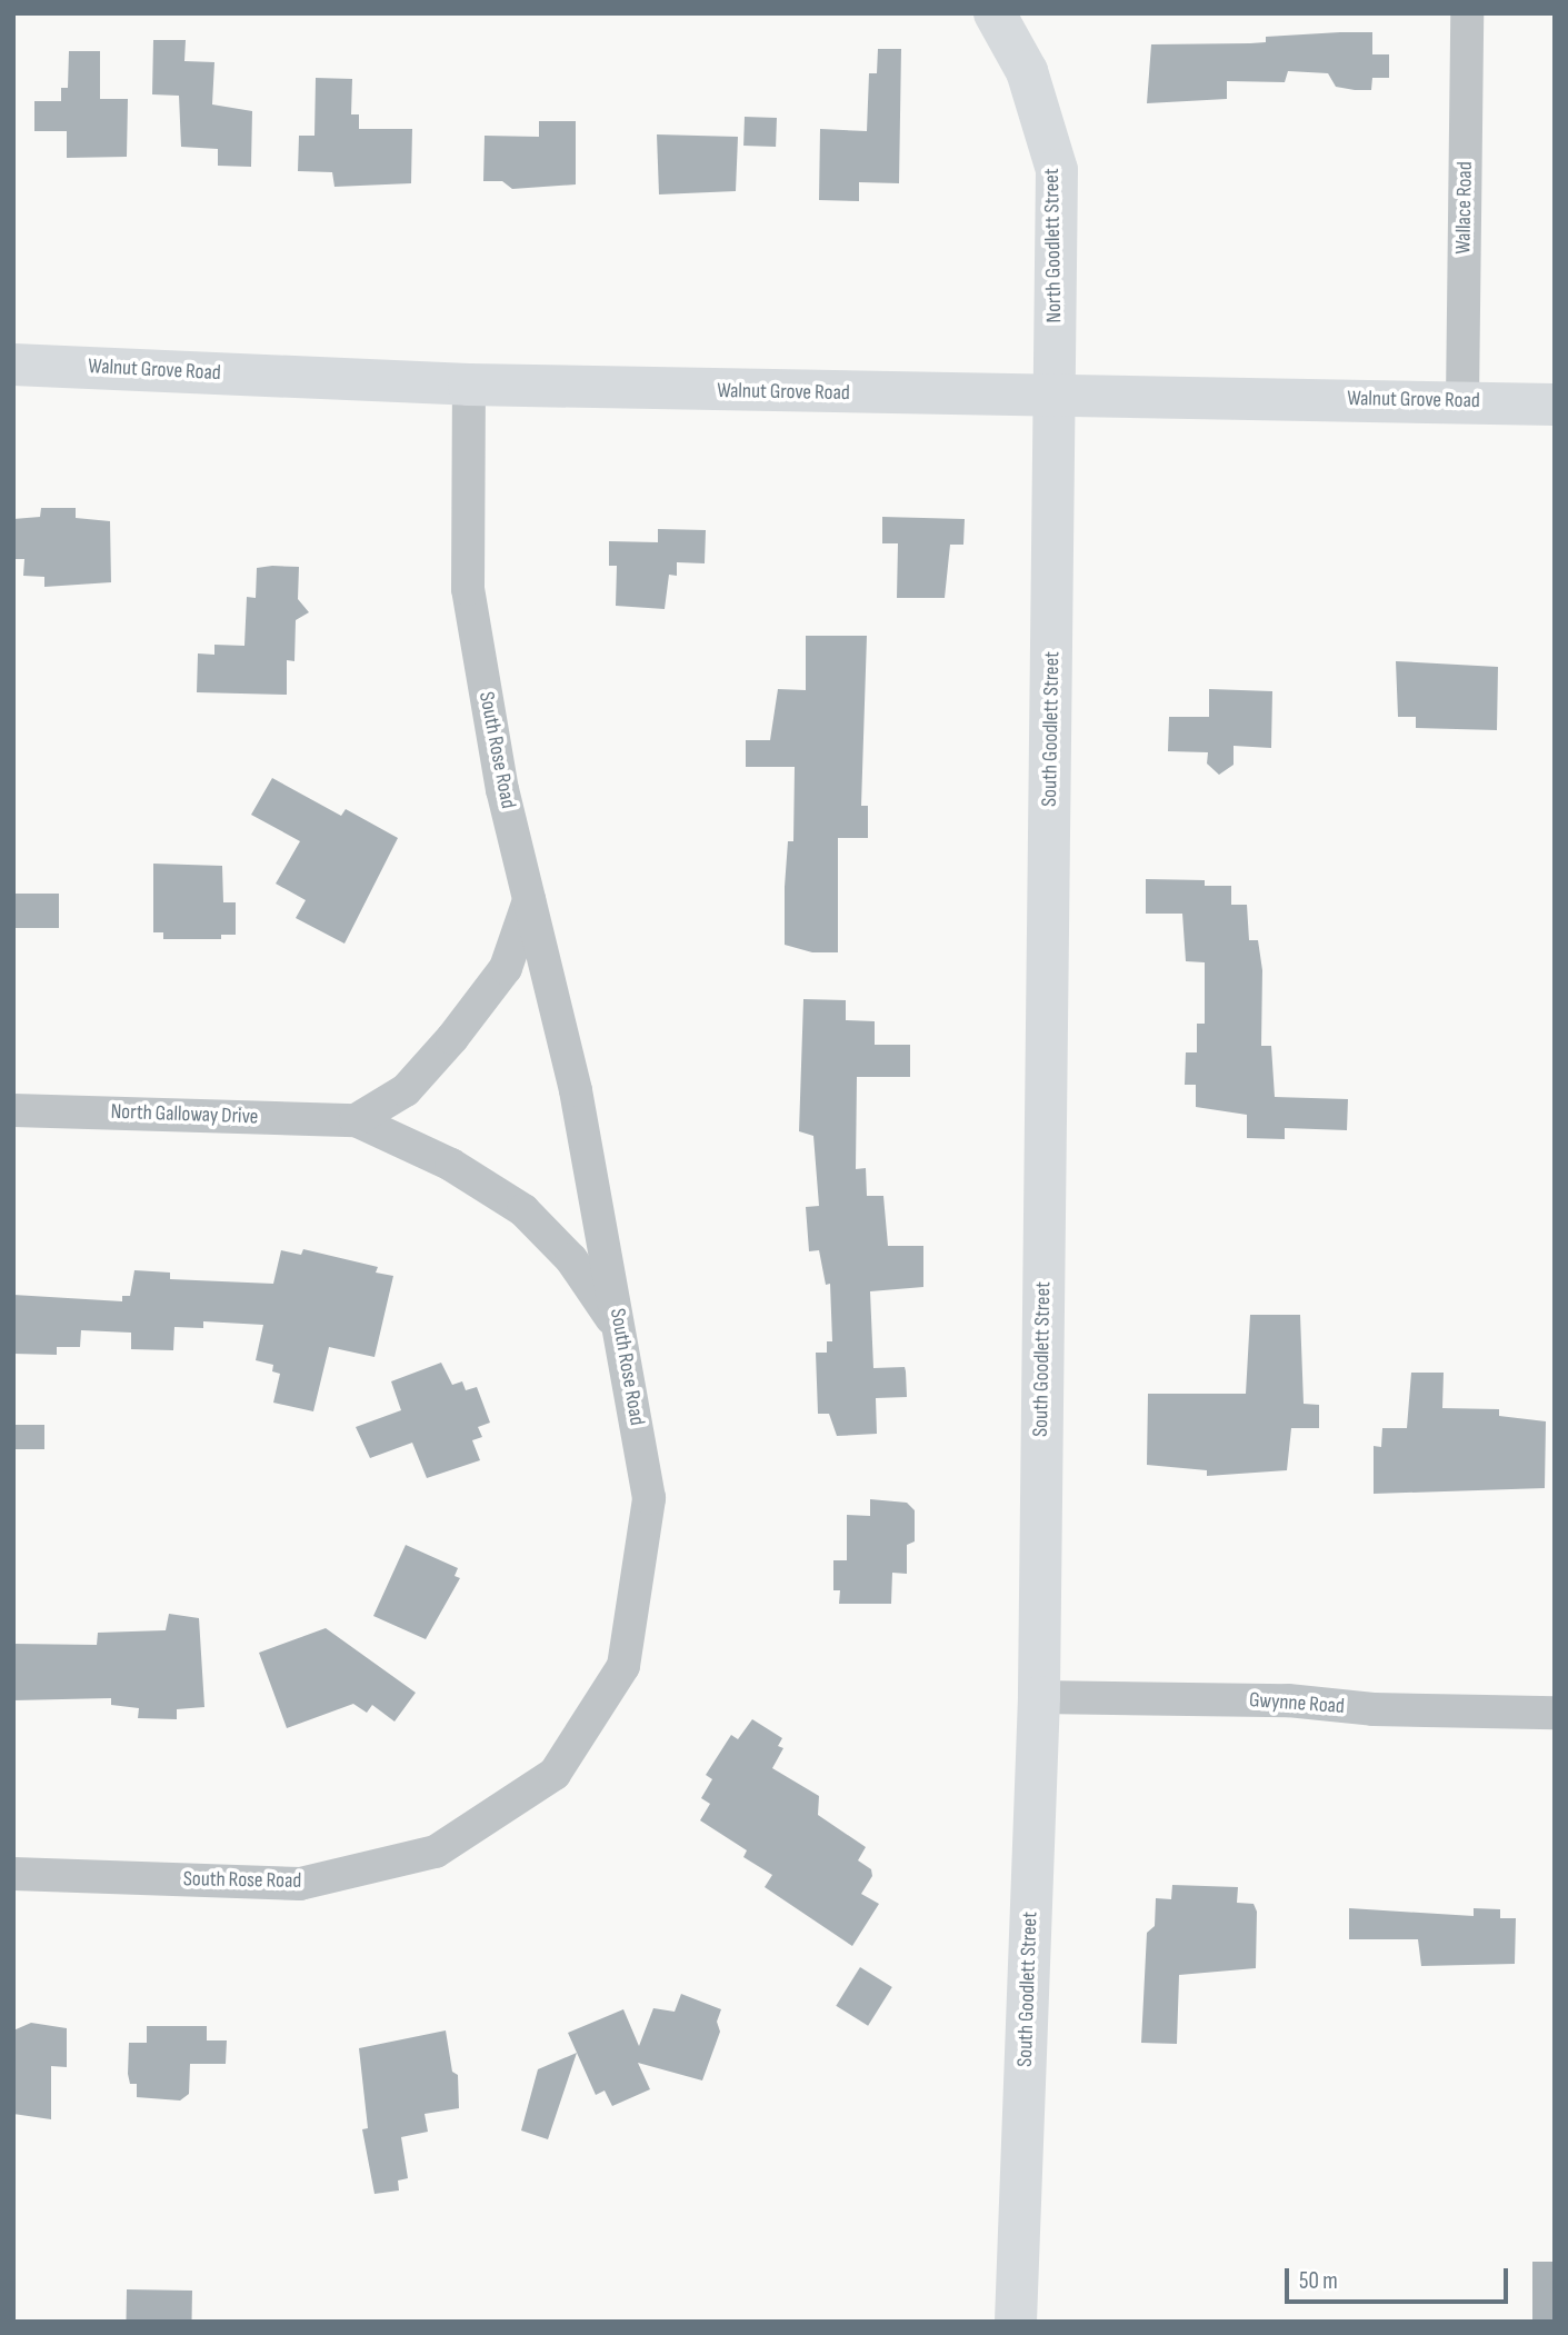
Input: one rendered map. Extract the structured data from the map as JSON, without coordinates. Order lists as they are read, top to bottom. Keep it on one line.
{"streets":{"main road":["North Goodlett Street","Walnut Grove Road","South Goodlett Street"],"street":["Wallace Road","South Rose Road","North Galloway Drive","Gwynne Road"]},"crossings":[["Wallace Road","Walnut Grove Road"],["North Goodlett Street","Walnut Grove Road"],["North Goodlett Street","South Goodlett Street"],["Walnut Grove Road","South Goodlett Street"],["Walnut Grove Road","South Rose Road"],["South Goodlett Street","Gwynne Road"],["South Rose Road","North Galloway Drive"]],"scale_bar":"50 m"}
